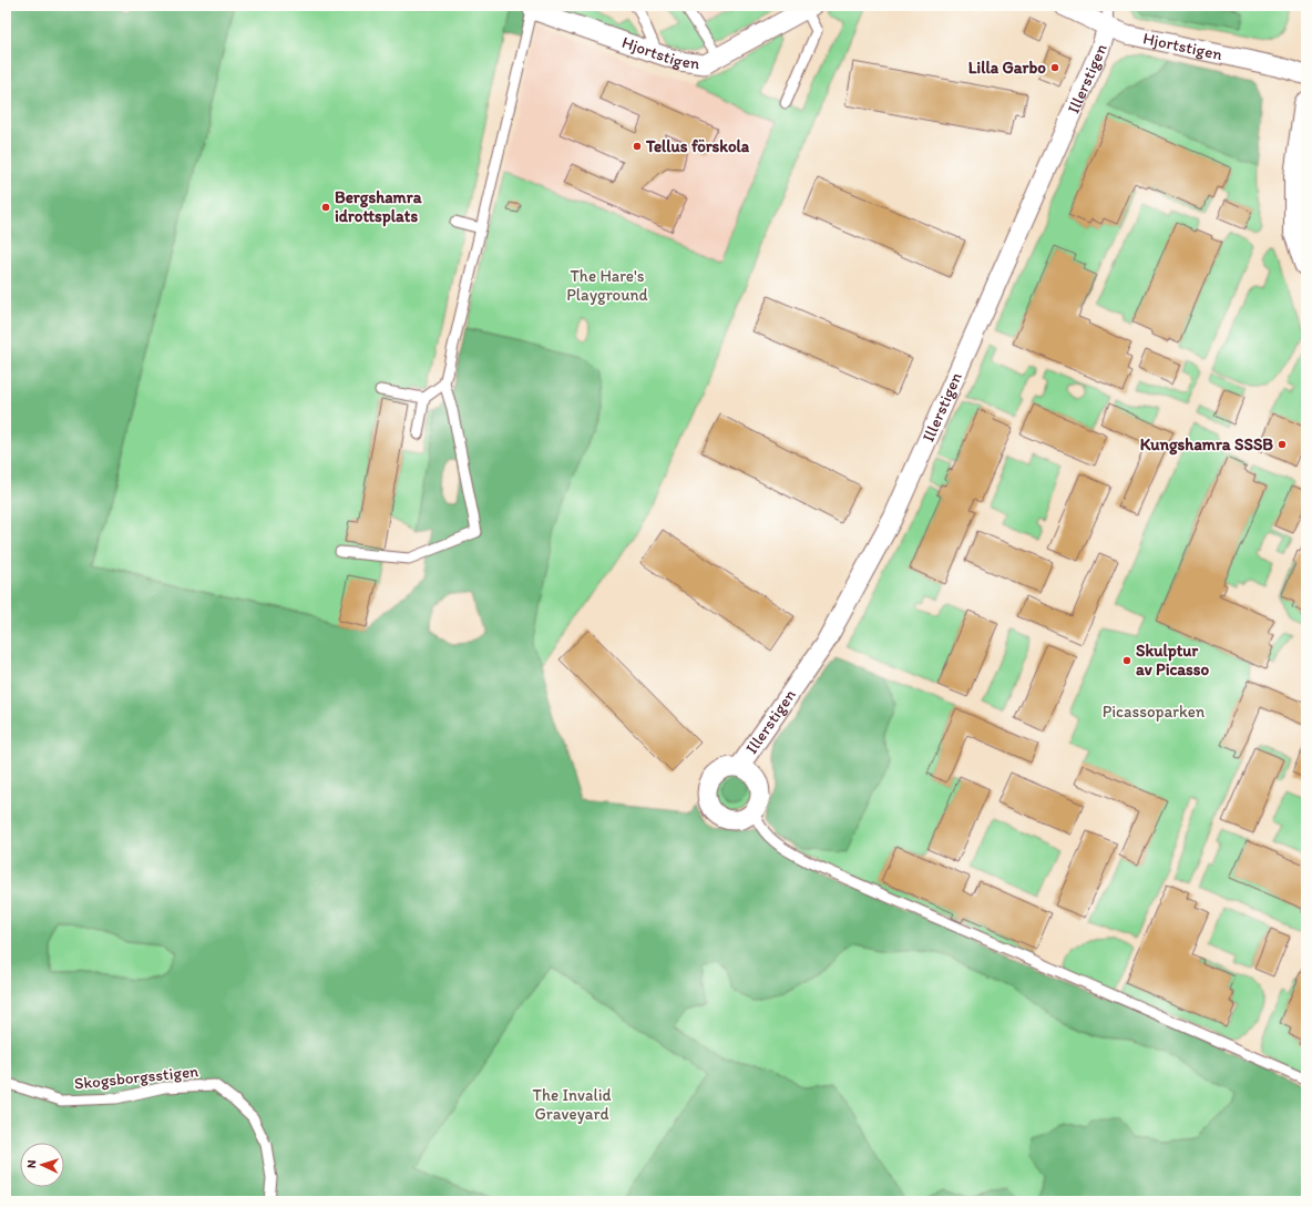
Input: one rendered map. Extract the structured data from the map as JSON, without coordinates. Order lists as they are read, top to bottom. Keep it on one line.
{"streets":{"street":["Hjortstigen","Illerstigen"],"lane":["Skogsborgsstigen"]},"crossings":[["Hjortstigen","Illerstigen"]],"parks":["The Hare's Playground","Picassoparken","The Invalid Graveyard"],"places":["Lilla Garbo","Tellus förskola","Bergshamra idrottsplats","Kungshamra SSSB","Skulptur av Picasso"],"north":"left"}
